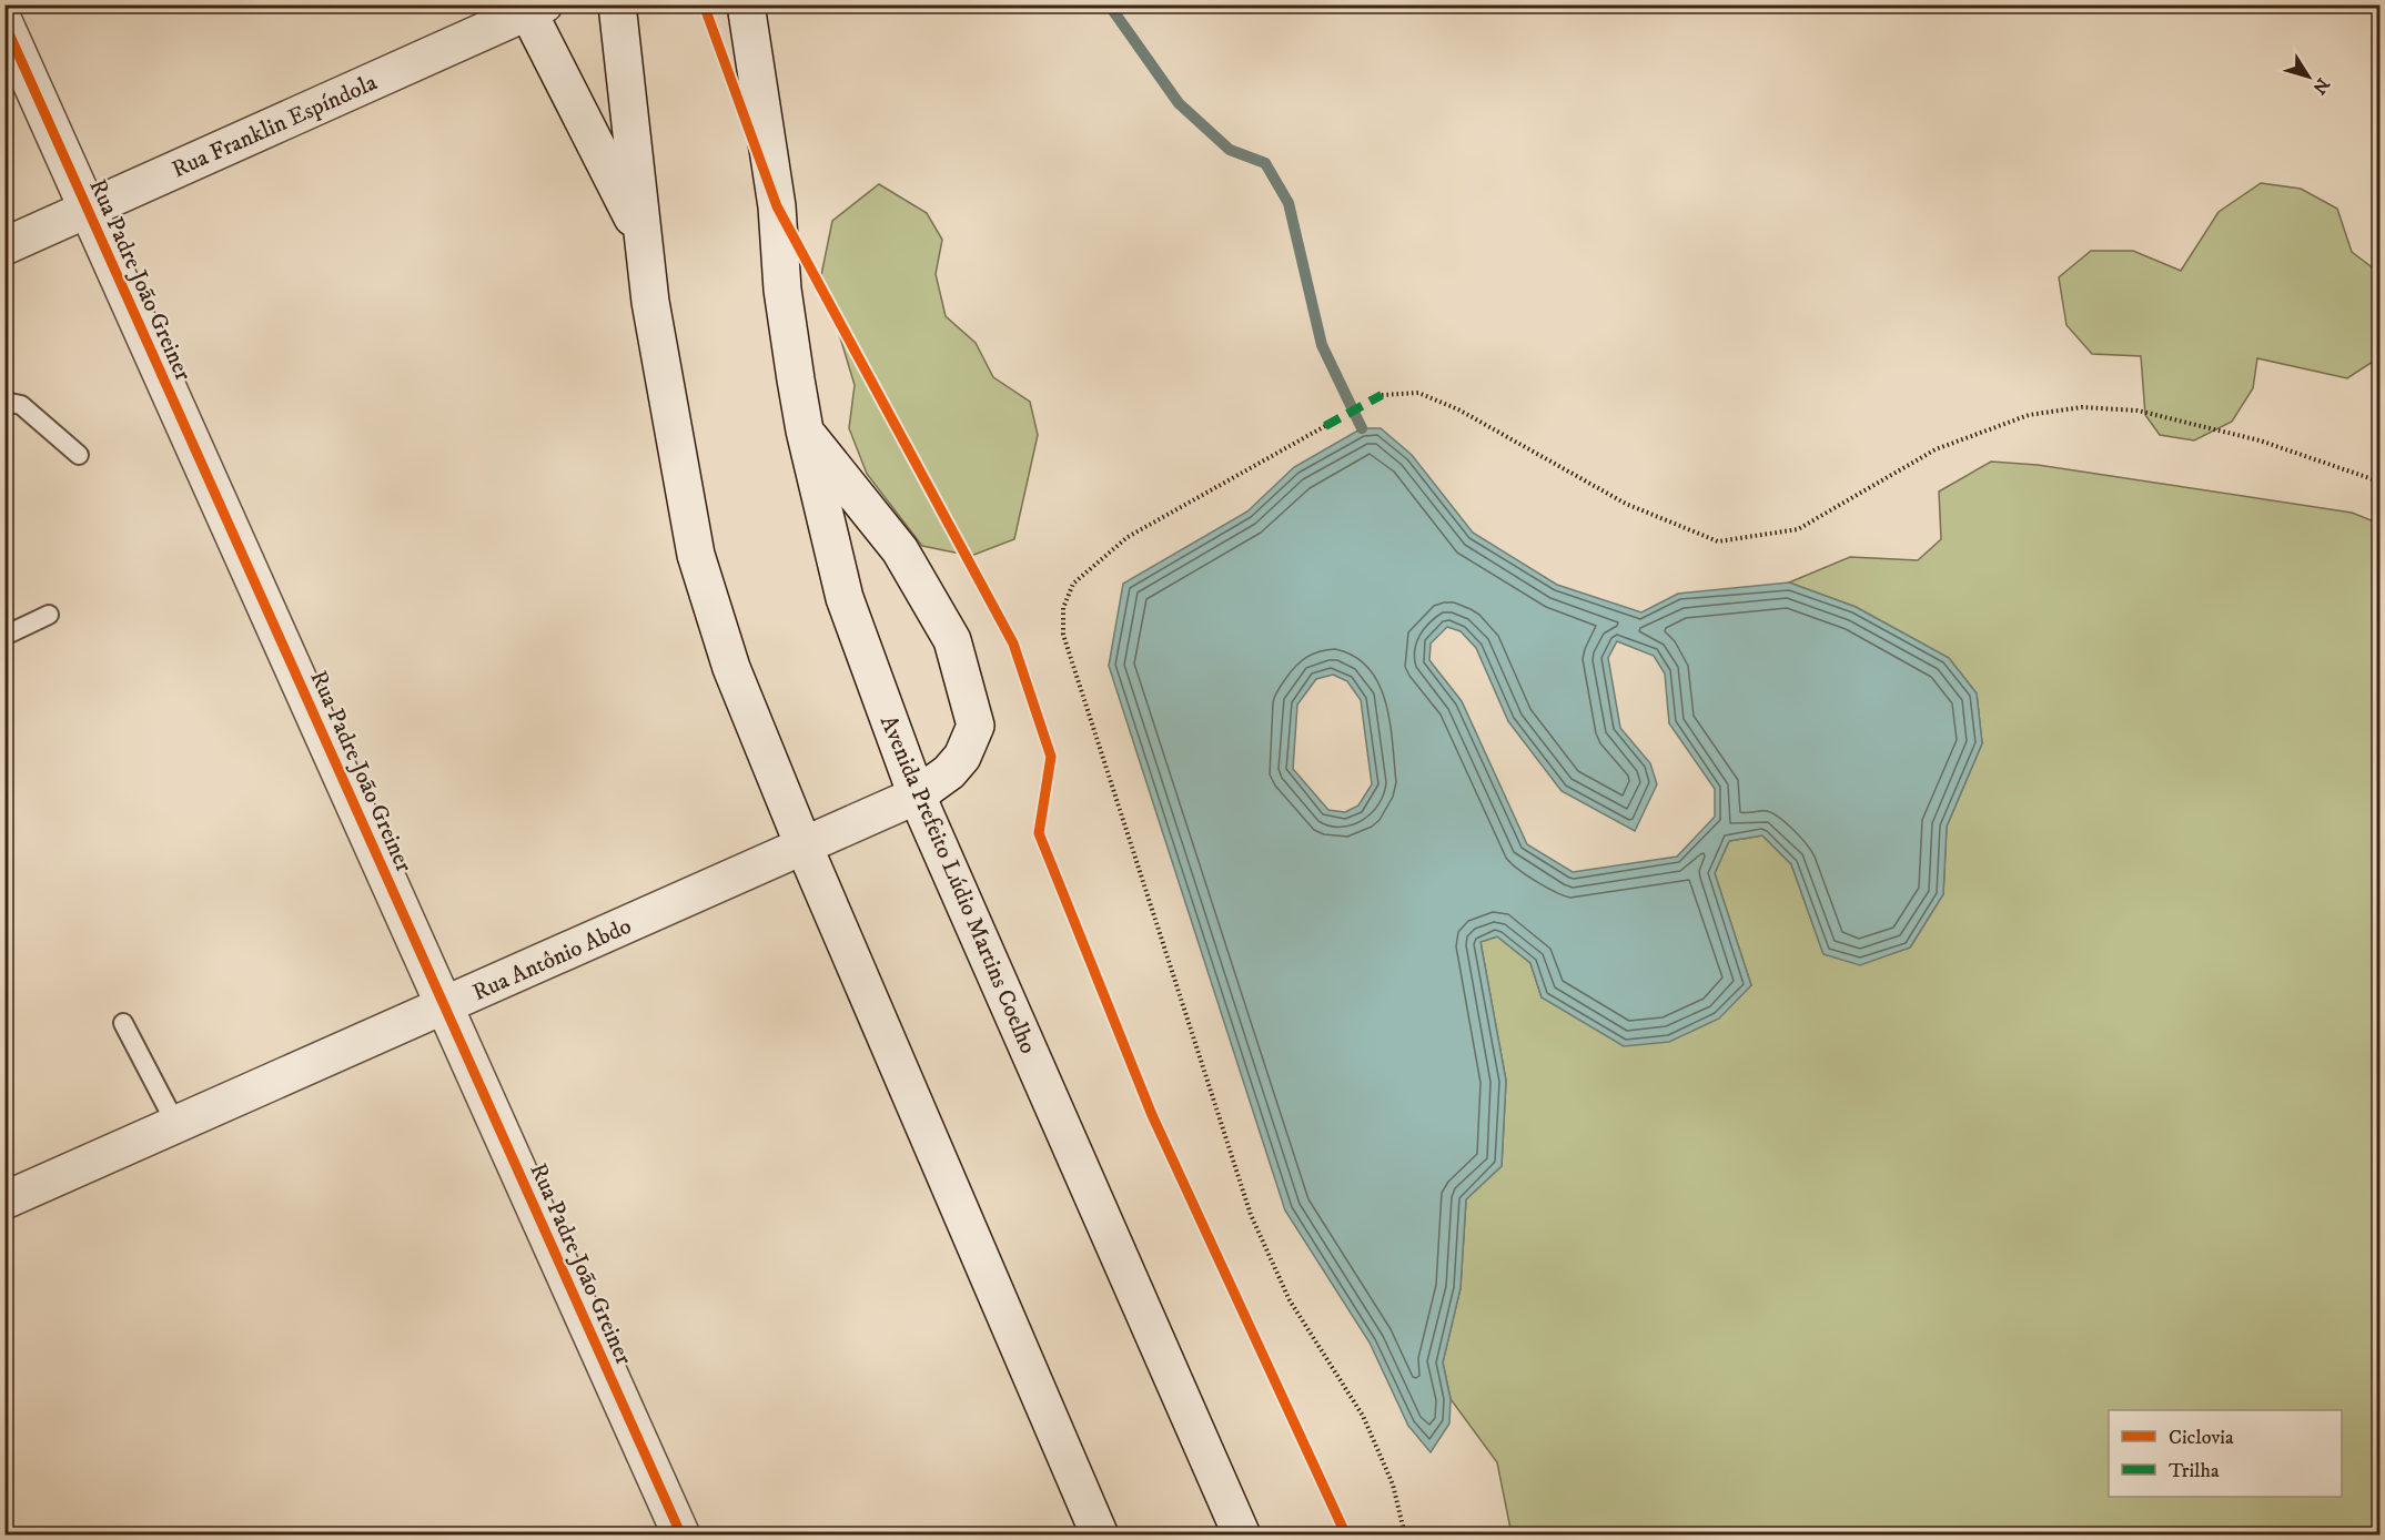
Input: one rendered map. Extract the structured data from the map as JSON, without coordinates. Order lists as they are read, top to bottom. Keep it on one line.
{"streets":{"main road":["Rua Franklin Espíndola","Rua Padre João Greiner","Avenida Prefeito Lúdio Martins Coelho","Rua Antônio Abdo"]},"crossings":[["Rua Franklin Espíndola","Rua Padre João Greiner"],["Rua Padre João Greiner","Rua Antônio Abdo"],["Avenida Prefeito Lúdio Martins Coelho","Rua Antônio Abdo"]],"legend":["Ciclovia","Trilha"],"north":"bottom right"}
